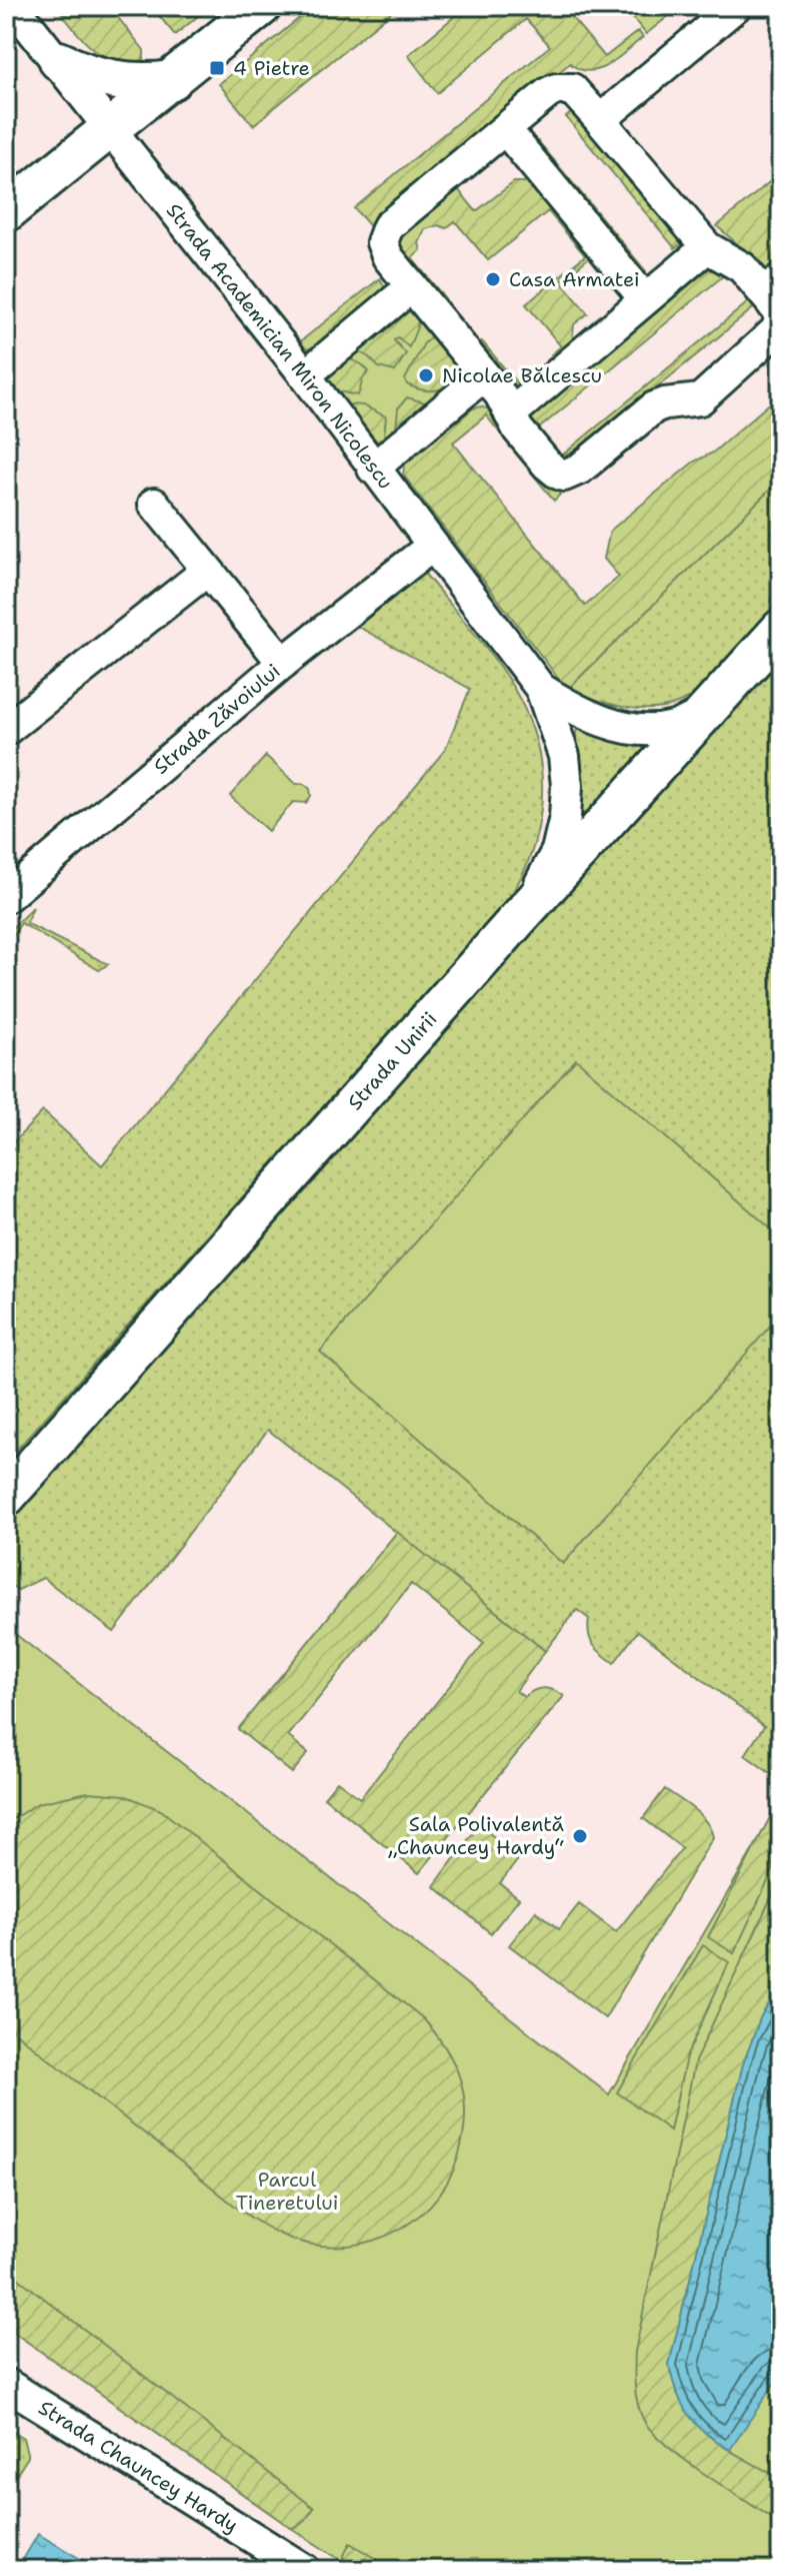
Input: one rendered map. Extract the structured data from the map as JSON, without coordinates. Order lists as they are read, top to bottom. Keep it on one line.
{"streets":{"main road":["Strada Unirii"],"street":["Strada Academician Miron Nicolescu","Strada Zăvoiului","Strada Chauncey Hardy"]},"crossings":[["Strada Academician Miron Nicolescu","Strada Zăvoiului"],["Strada Academician Miron Nicolescu","Strada Unirii"]],"parks":["Parcul Tineretului"],"places":{"transit":["4 Pietre"],"other":["Casa Armatei","Nicolae Bălcescu","Sala Polivalentă „Chauncey Hardy“"]}}
